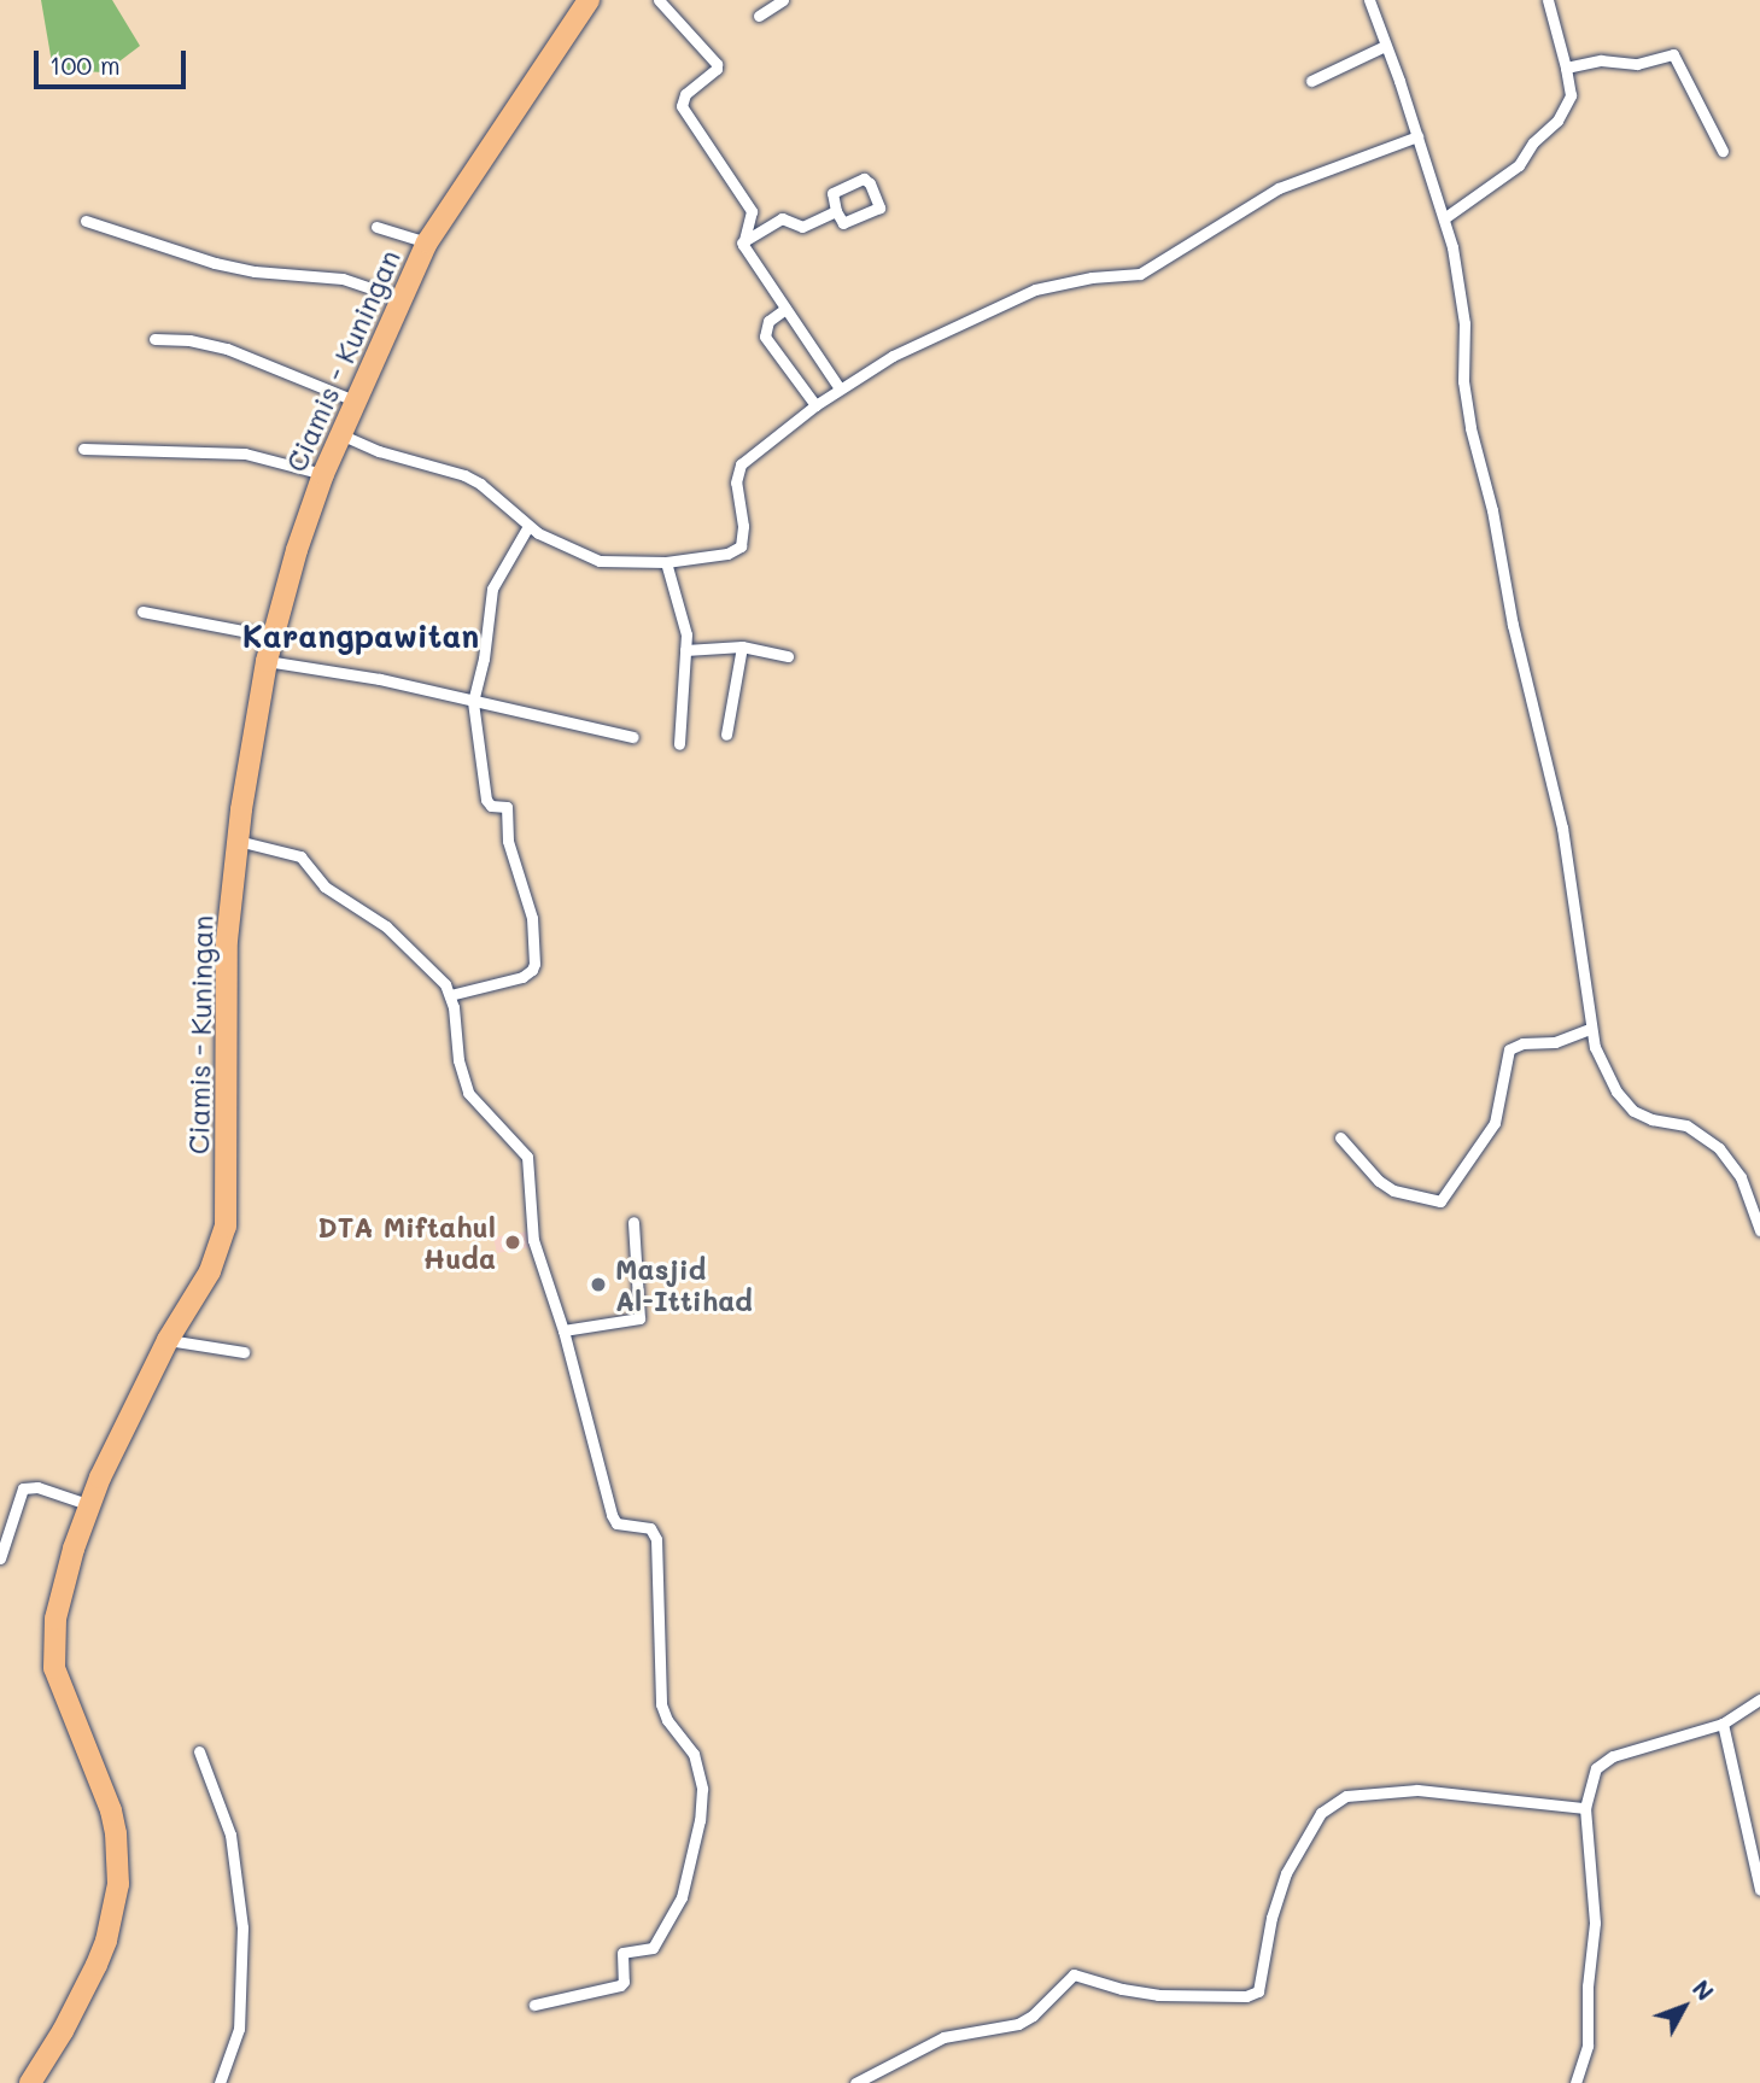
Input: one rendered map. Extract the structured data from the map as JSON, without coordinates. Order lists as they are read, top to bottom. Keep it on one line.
{"streets":{"highway":["Ciamis - Kuningan"]},"districts":["Karangpawitan"],"places":["DTA Miftahul Huda","Masjid Al-Ittihad"],"scale_bar":"100 m","north":"top right"}
